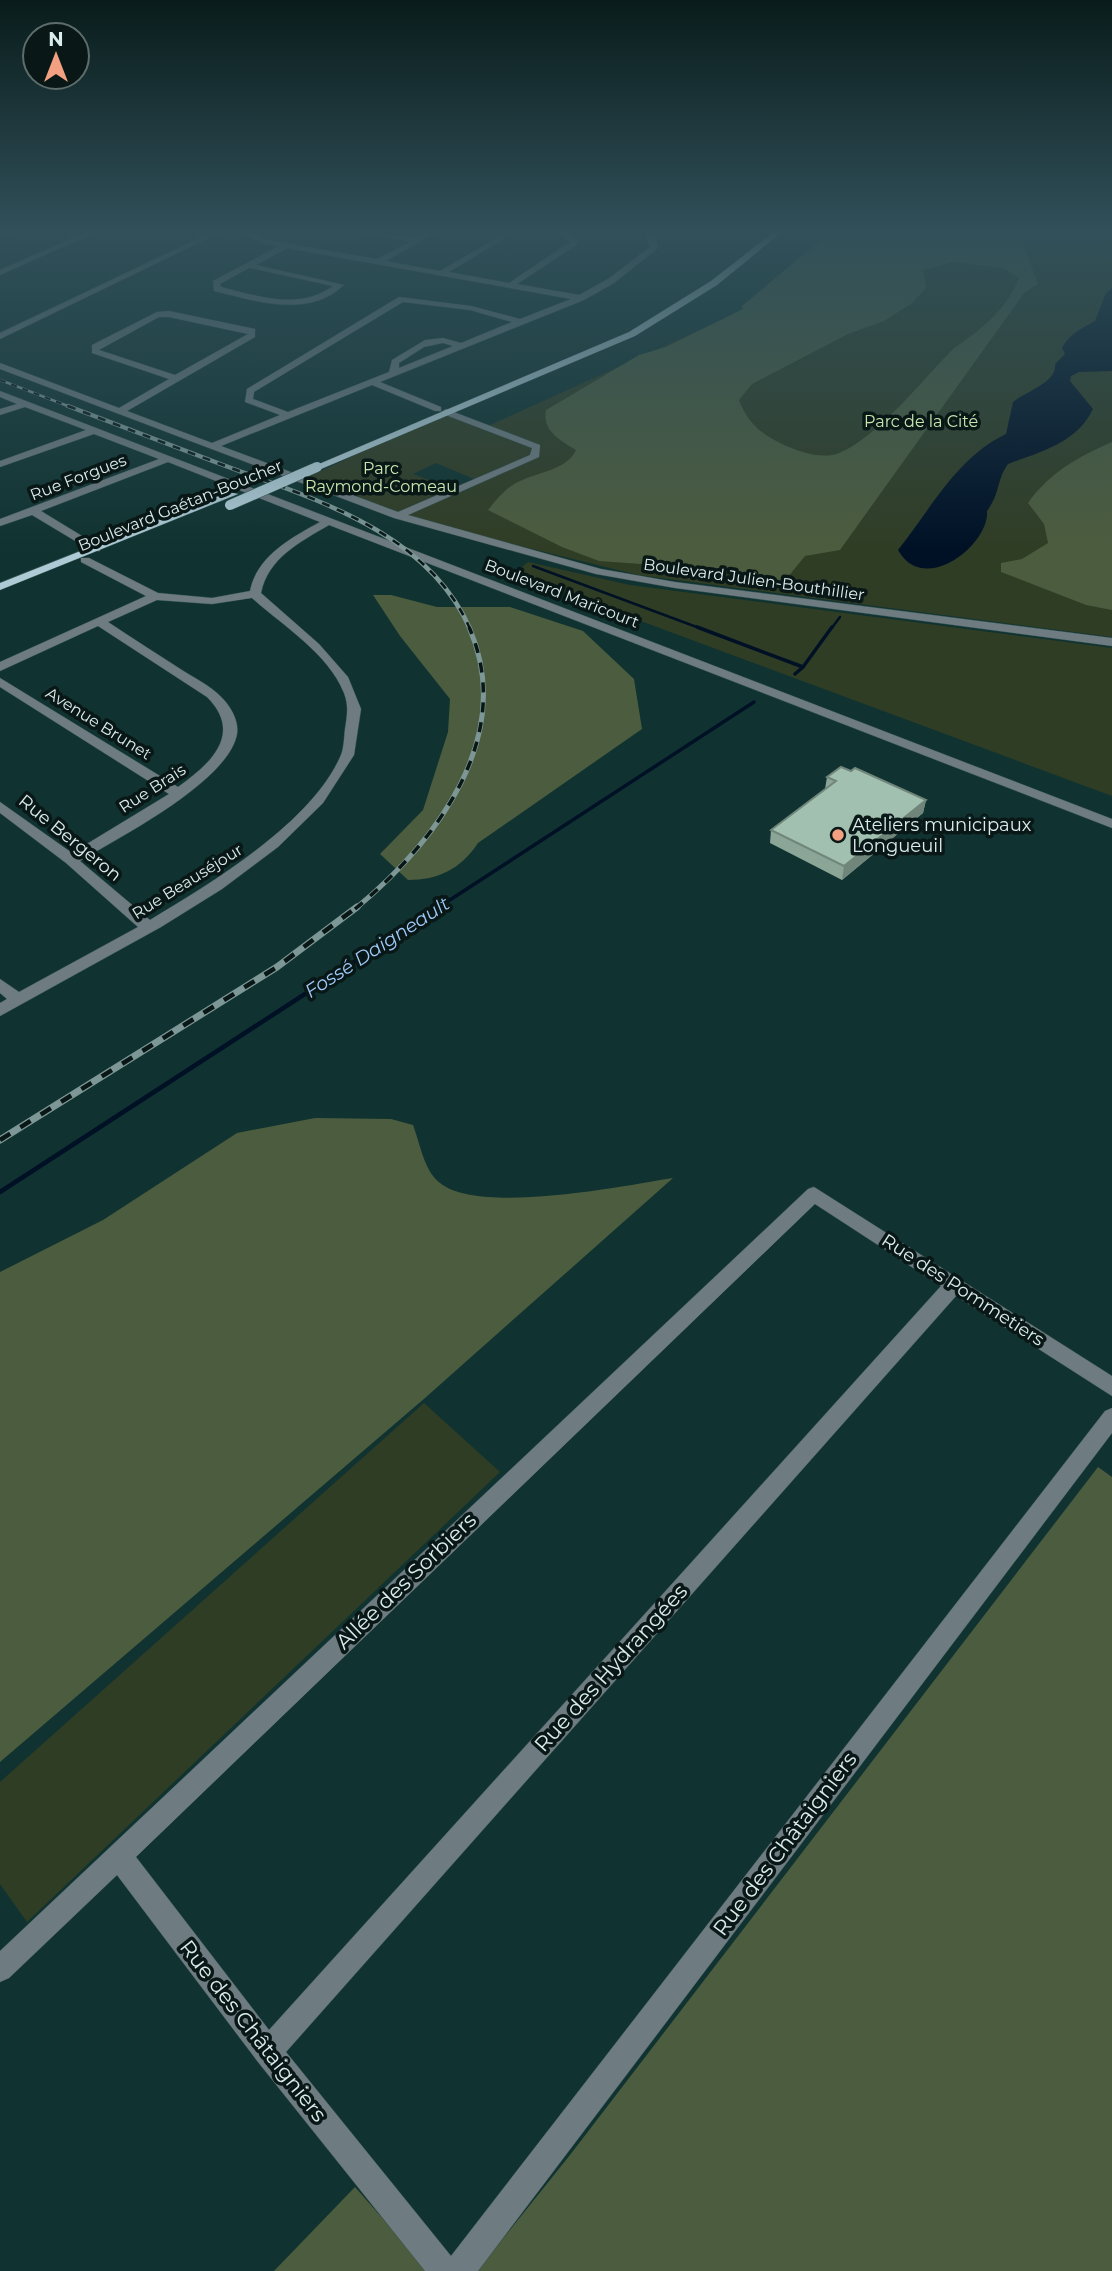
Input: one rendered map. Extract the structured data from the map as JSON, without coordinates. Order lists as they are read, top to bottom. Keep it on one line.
{"streets":{"main road":["Boulevard Gaétan-Boucher"],"street":["Rue Forgues","Boulevard Julien-Bouthillier","Boulevard Maricourt","Avenue Brunet","Rue Brais","Rue Bergeron","Rue Beauséjour","Rue des Pommetiers","Allée des Sorbiers","Rue des Hydrangées","Rue des Châtaigniers"]},"crossings":[["Rue Forgues","Boulevard Maricourt"],["Avenue Brunet","Rue Brais"],["Rue Brais","Rue Bergeron"],["Rue Bergeron","Rue Beauséjour"],["Rue des Pommetiers","Allée des Sorbiers"],["Rue des Pommetiers","Rue des Hydrangées"],["Allée des Sorbiers","Rue des Châtaigniers"],["Rue des Hydrangées","Rue des Châtaigniers"]],"water":["Fossé Daigneault"],"parks":["Parc de la Cité","Parc Raymond-Comeau"],"places":["Ateliers municipaux Longueuil"],"north":"top"}
